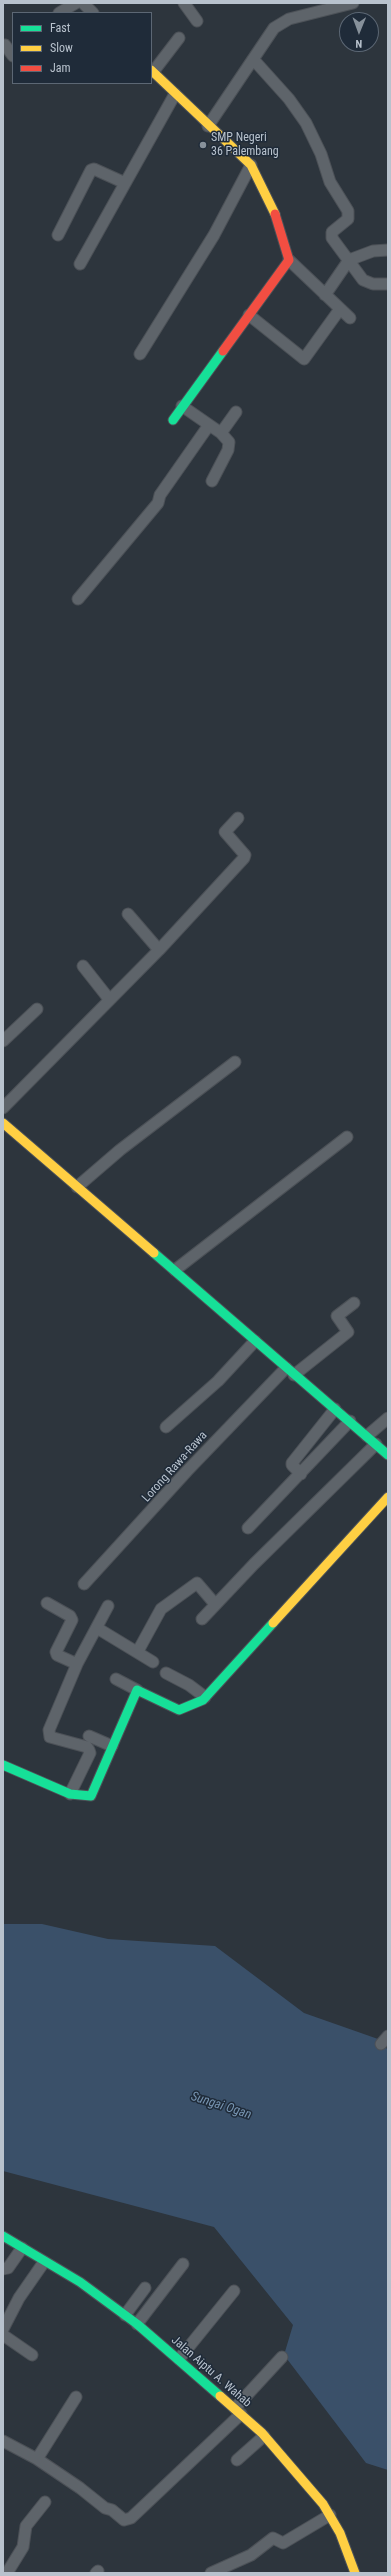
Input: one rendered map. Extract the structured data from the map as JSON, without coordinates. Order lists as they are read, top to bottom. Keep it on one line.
{"streets":{"street":["Lorong Rawa-Rawa","Jalan Aiptu A. Wahab"]},"water":["Sungai Ogan"],"places":["SMP Negeri 36 Palembang"],"legend":["Fast","Slow","Jam"],"north":"bottom"}
